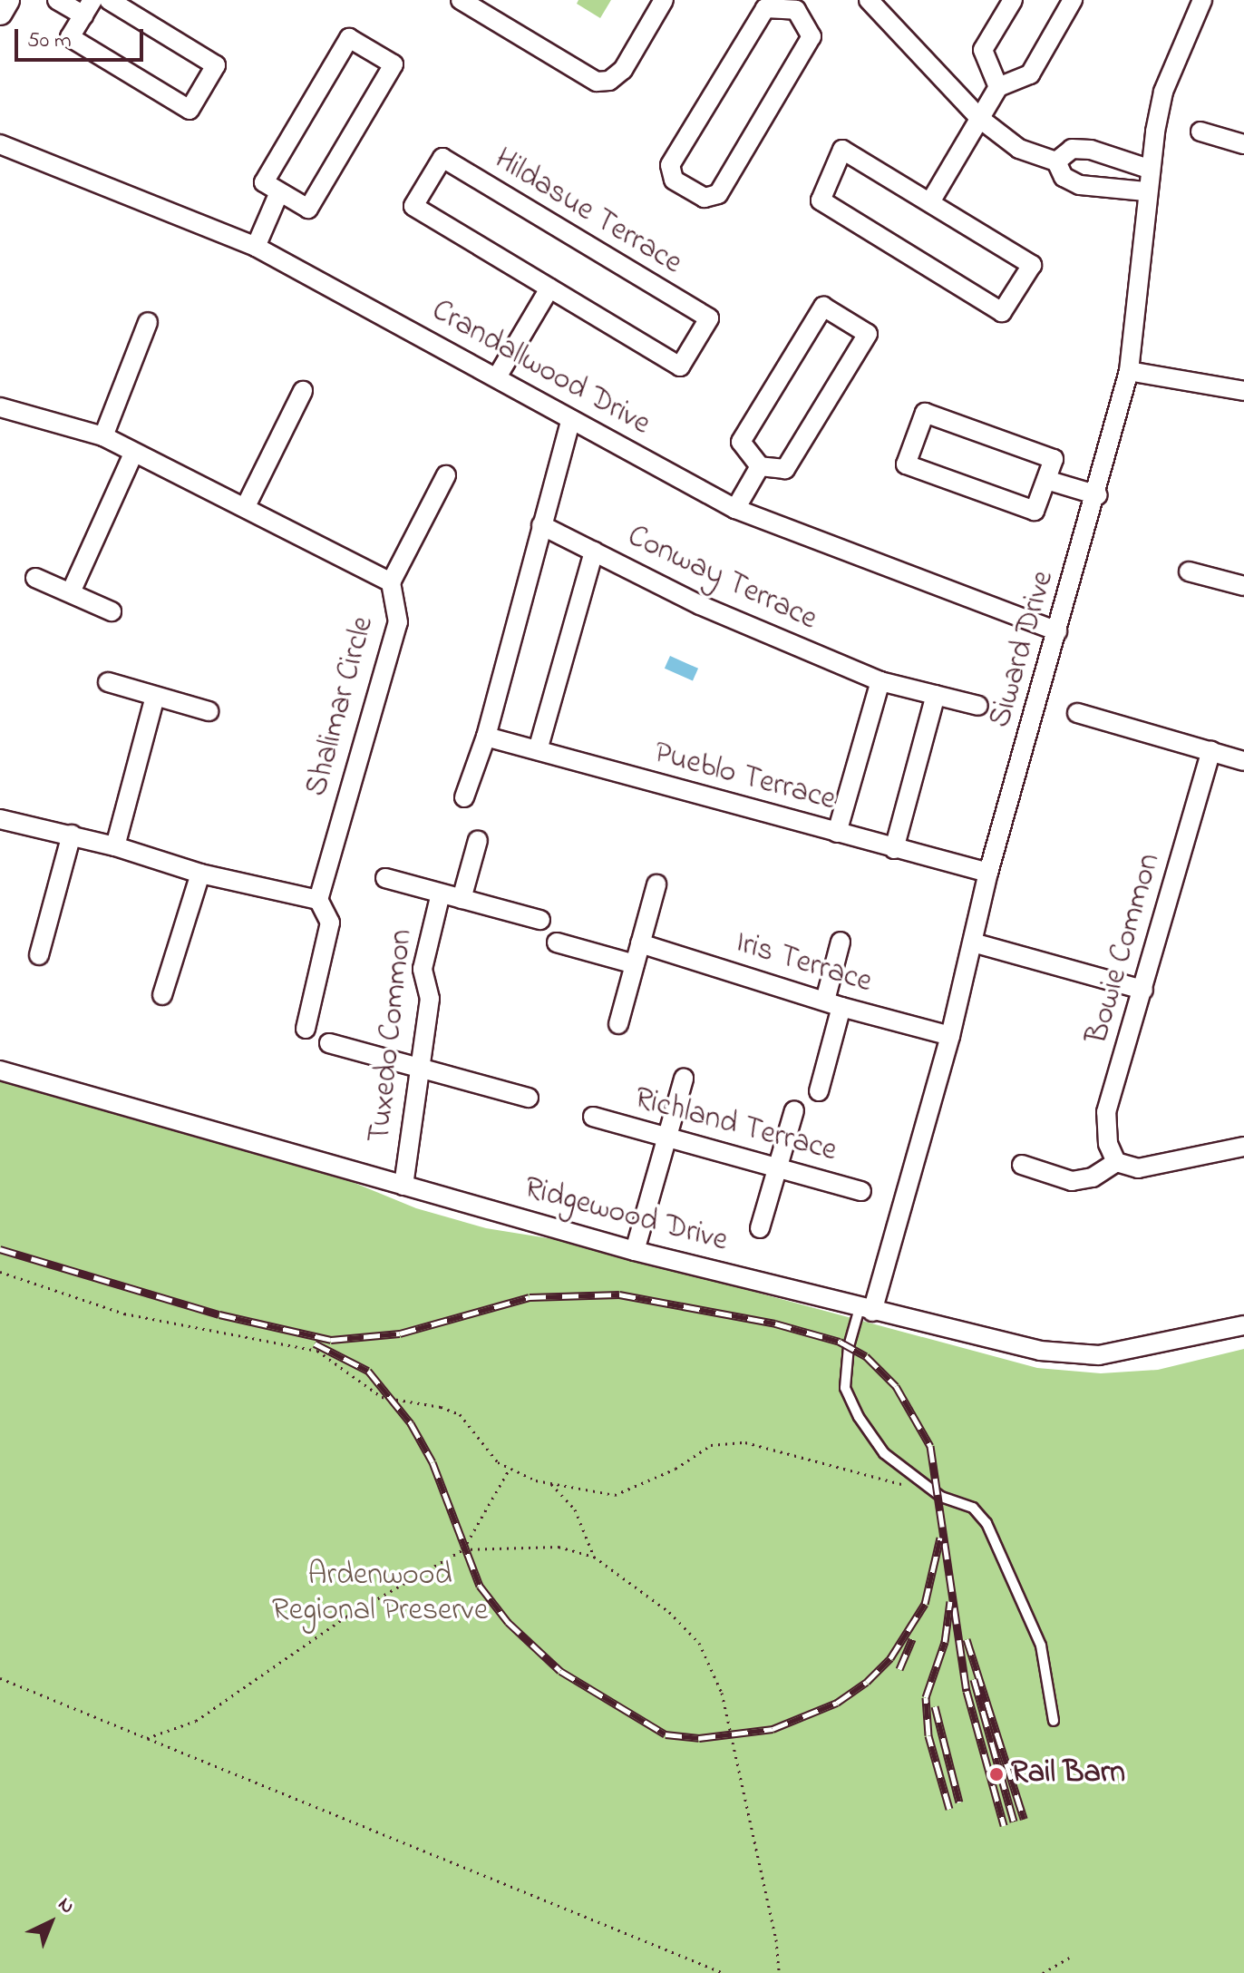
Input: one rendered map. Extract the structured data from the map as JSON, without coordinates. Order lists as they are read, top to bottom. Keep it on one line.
{"streets":{"street":["Hildasue Terrace","Crandallwood Drive","Conway Terrace","Siward Drive","Shalimar Circle","Pueblo Terrace","Bowie Common","Iris Terrace","Tuxedo Common","Richland Terrace","Ridgewood Drive"]},"crossings":[["Crandallwood Drive","Siward Drive"],["Siward Drive","Pueblo Terrace"],["Siward Drive","Iris Terrace"],["Siward Drive","Ridgewood Drive"],["Tuxedo Common","Ridgewood Drive"]],"parks":["Ardenwood Regional Preserve"],"places":["Rail Barn"],"scale_bar":"50 m","north":"top right"}
